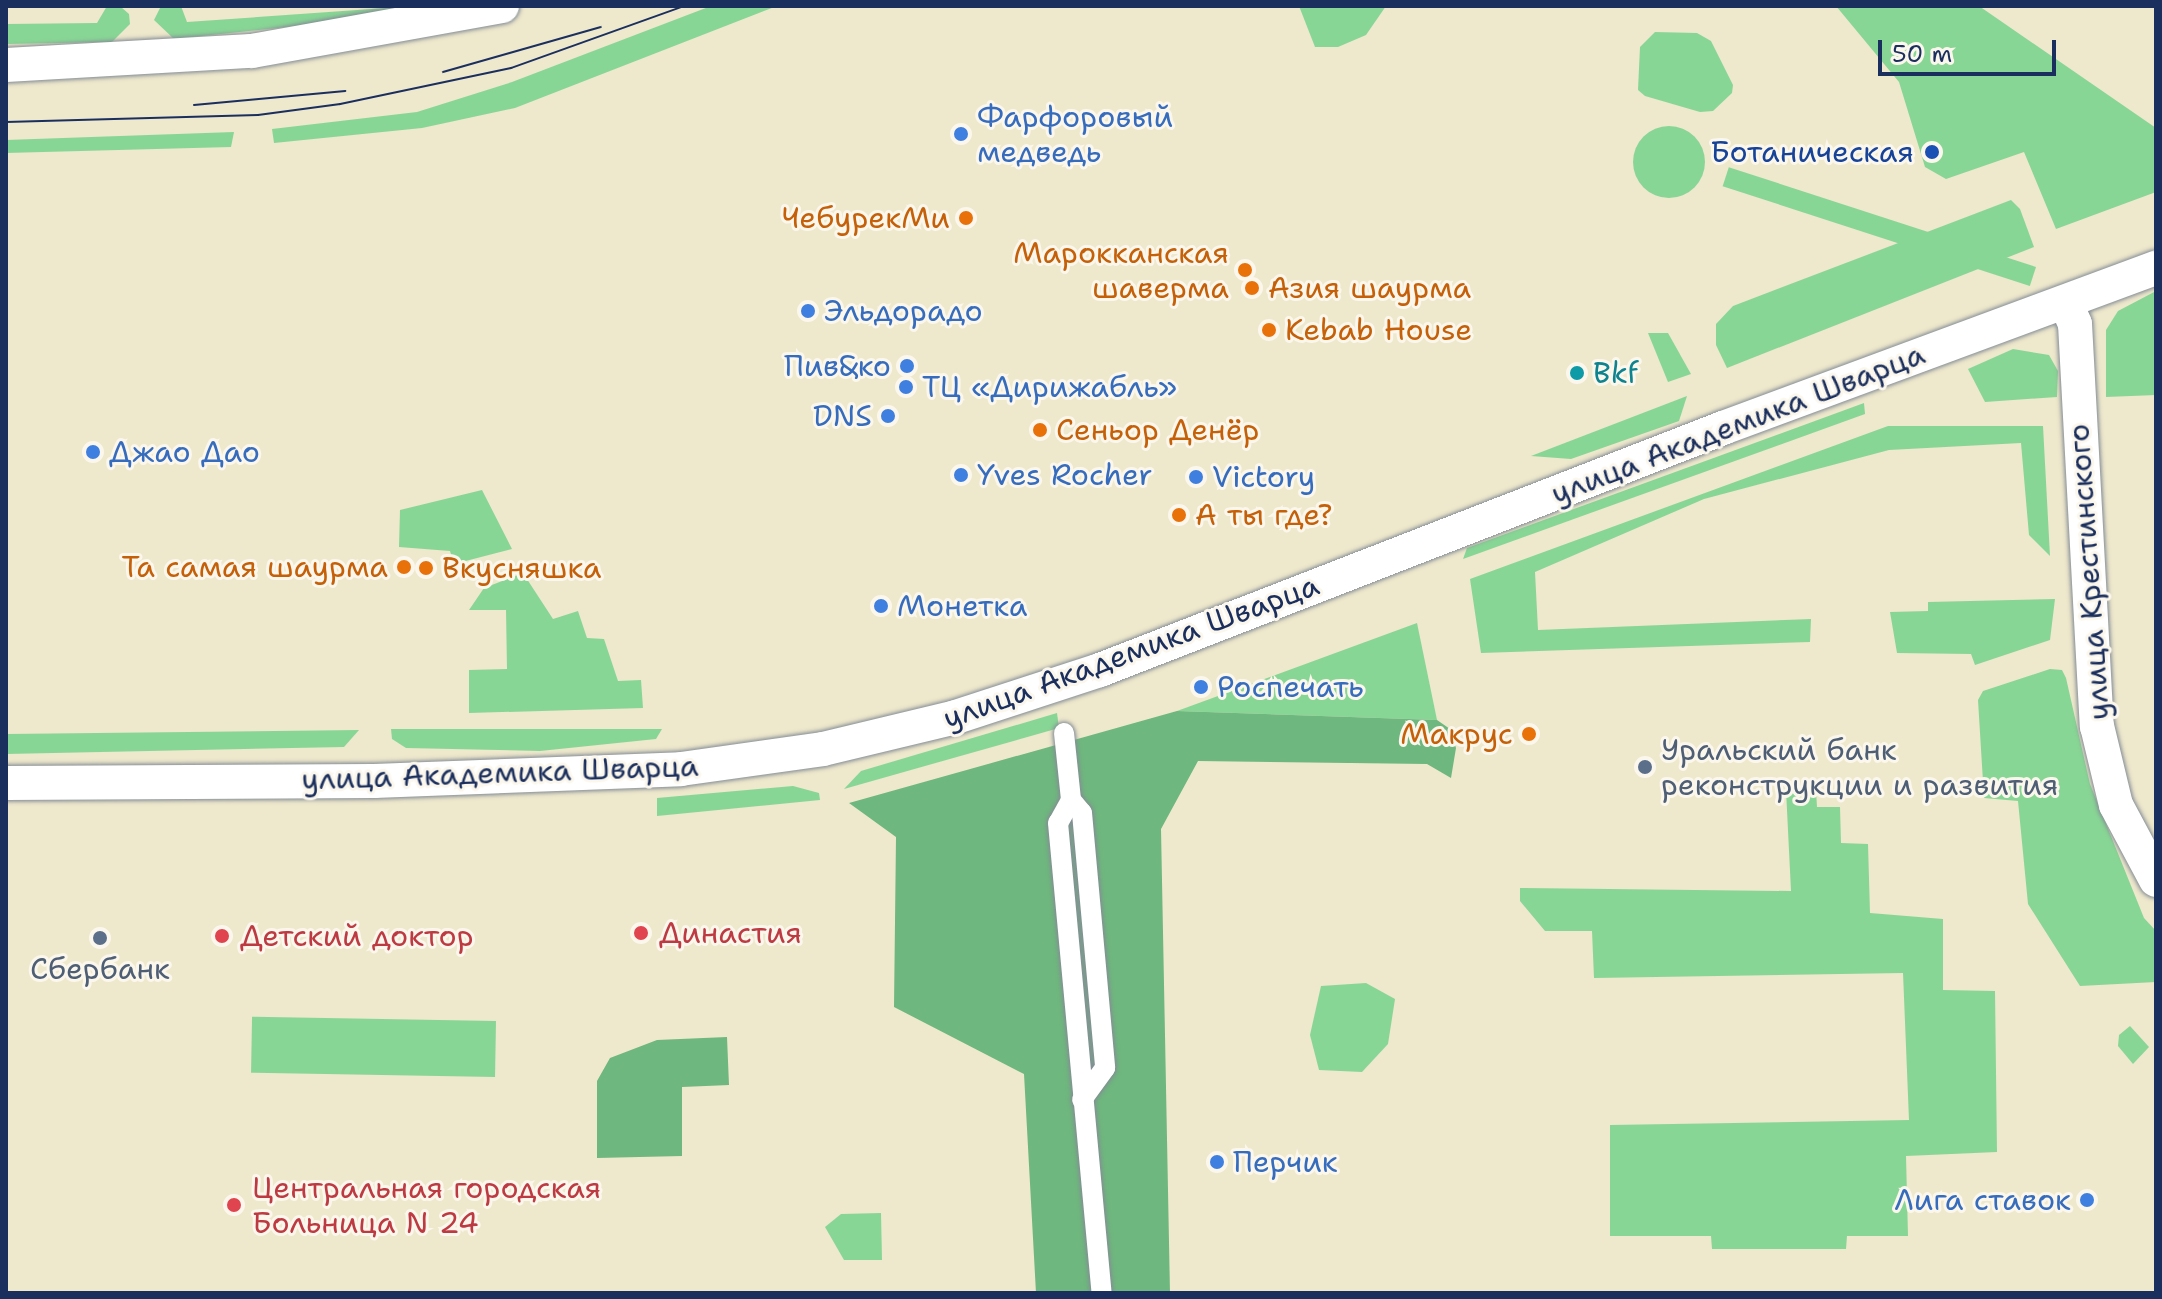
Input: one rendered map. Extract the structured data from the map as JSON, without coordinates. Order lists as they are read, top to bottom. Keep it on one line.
{"streets":{"street":["улица Академика Шварца","улица Крестинского"]},"crossings":[["улица Академика Шварца","улица Крестинского"]],"places":["Фарфоровый медведь","Ботаническая","ЧебурекМи","Марокканская шаверма","Азия шаурма","Эльдорадо","Kebab House","Пив&ко","Bkf","ТЦ «Дирижабль»","DNS","Сеньор Денёр","Джао Дао","Yves Rocher","Victory","А ты где?","Та самая шаурма","Вкусняшка","Монетка","Роспечать","Макрус","Уральский банк реконструкции и развития","Династия","Детский доктор","Сбербанк","Перчик","Лига ставок","Центральная городская Больница N 24"],"scale_bar":"50 m"}
